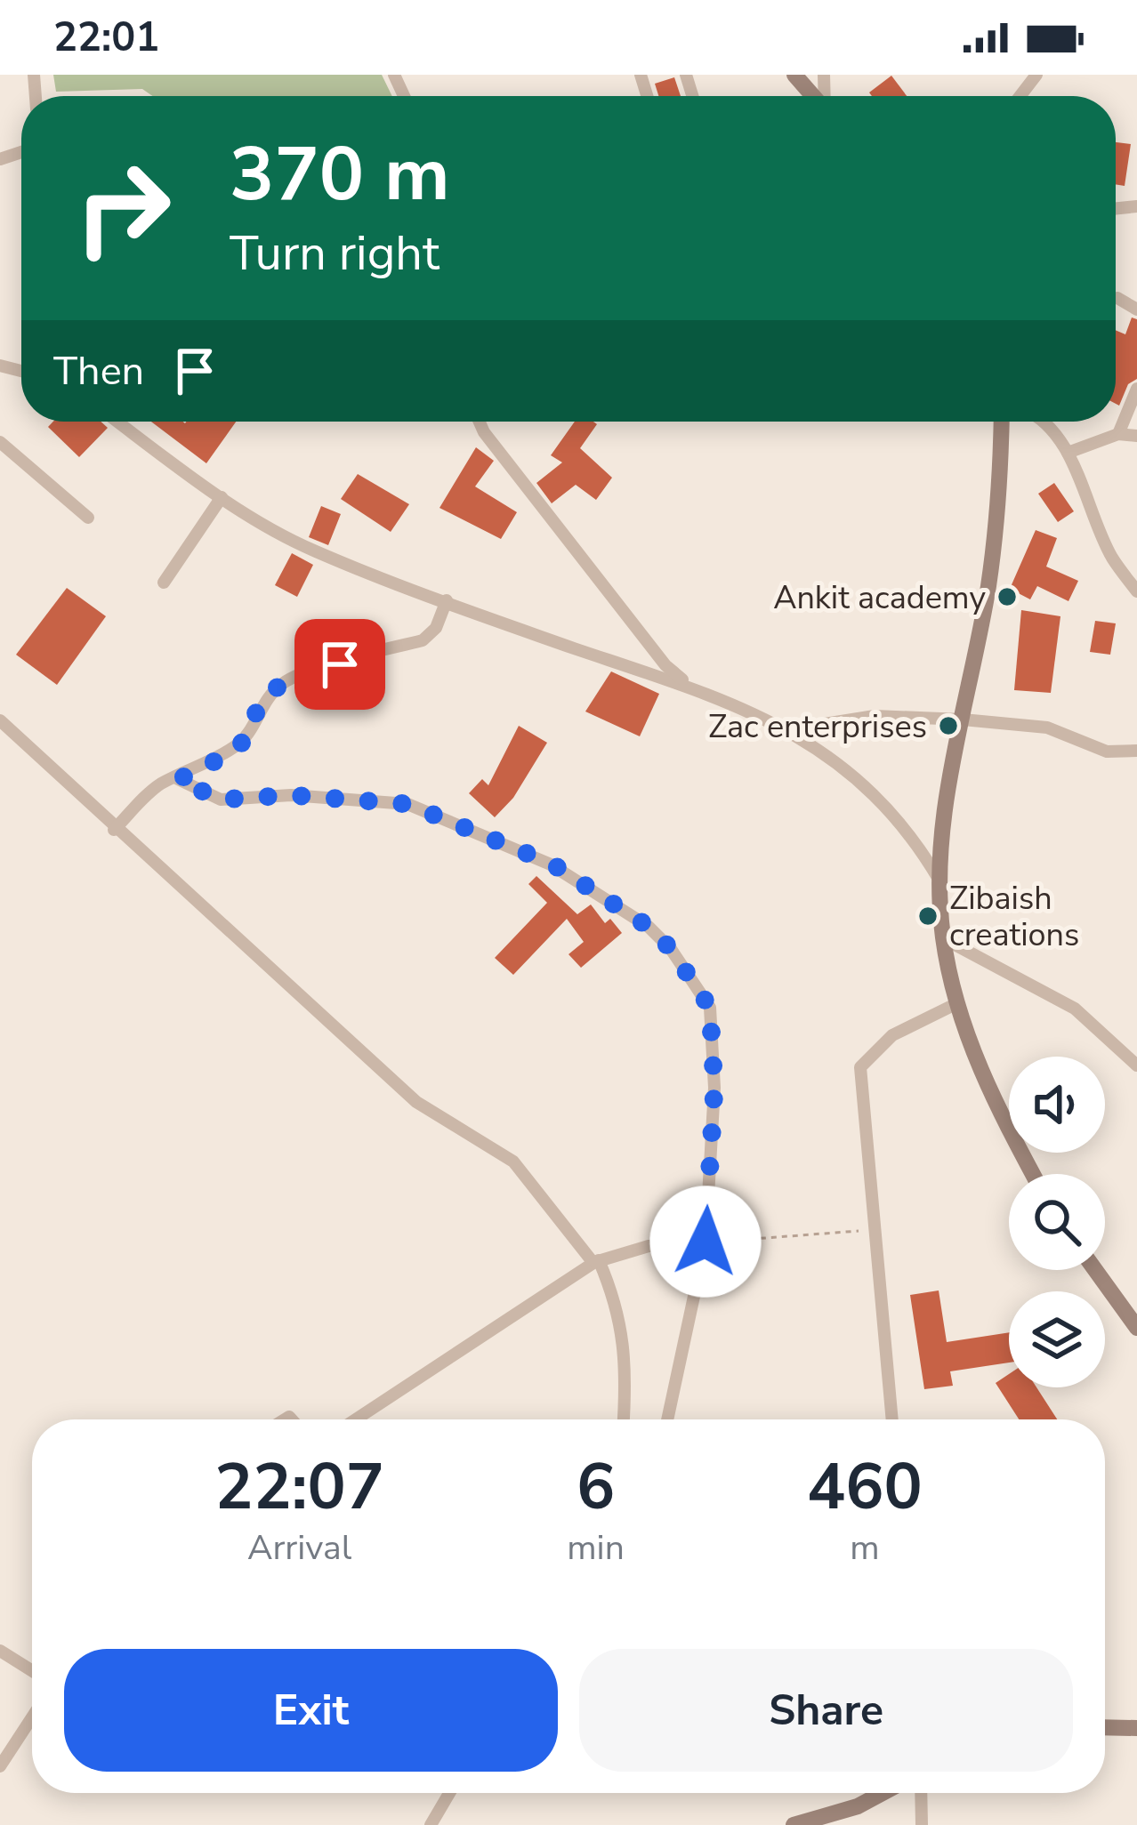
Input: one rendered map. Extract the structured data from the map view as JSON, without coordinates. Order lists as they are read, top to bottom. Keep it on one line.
{"places":["Ankit academy","Zac enterprises","Zibaish creations"],"page":{"status":"22:01","turn":["370 m","Turn right"],"then":"Then","eta":["22:07","Arrival","6","min","460","m"],"buttons":["Exit","Share"]}}
